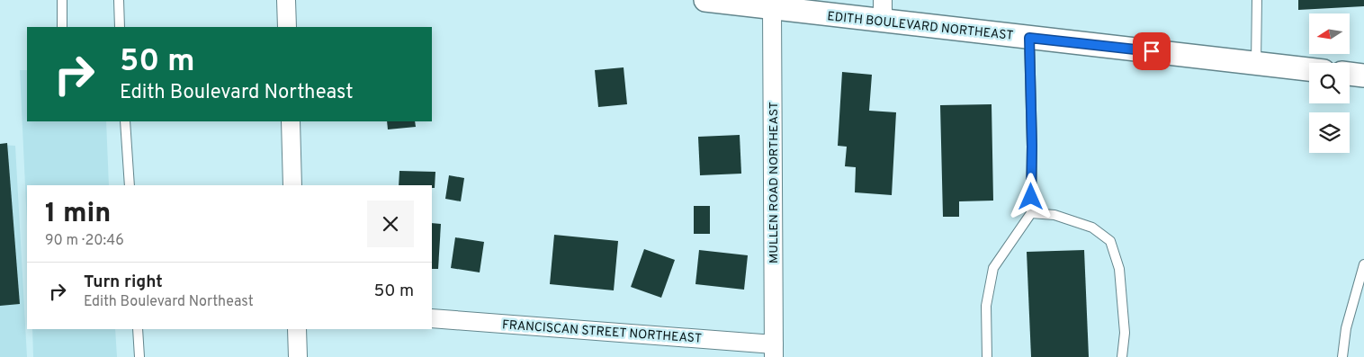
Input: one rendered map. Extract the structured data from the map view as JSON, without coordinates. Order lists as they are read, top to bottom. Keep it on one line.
{"streets":{"street":["EDITH BOULEVARD NORTHEAST","MULLEN ROAD NORTHEAST","FRANCISCAN STREET NORTHEAST"]},"crossings":[["EDITH BOULEVARD NORTHEAST","MULLEN ROAD NORTHEAST"],["MULLEN ROAD NORTHEAST","FRANCISCAN STREET NORTHEAST"]],"north":"left","page":{"turn":["50 m","Edith Boulevard Northeast"],"heading":["1 min","90 m · 20:46"],"list":[{"name":"Turn right","note":"Edith Boulevard Northeast","value":"50 m"}]}}
